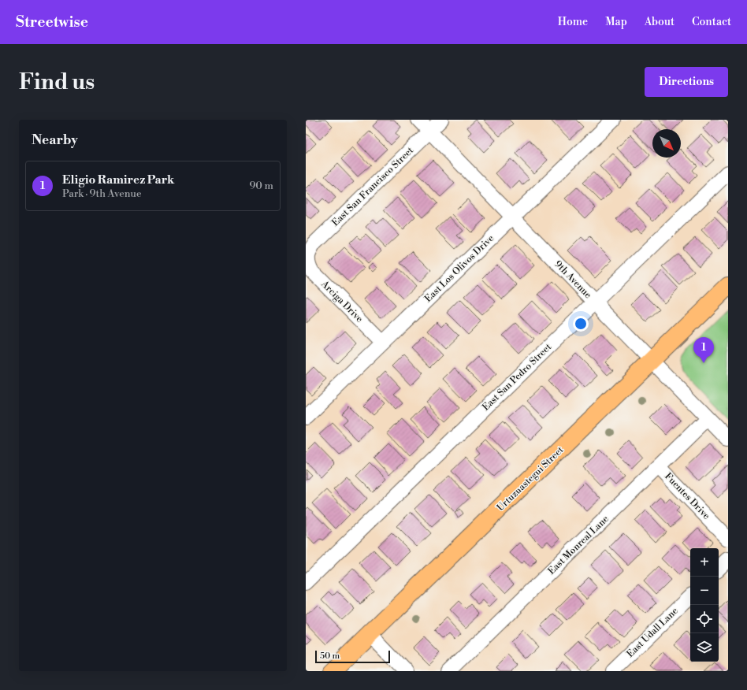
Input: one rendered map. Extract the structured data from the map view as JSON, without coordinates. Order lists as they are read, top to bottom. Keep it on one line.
{"streets":{"main road":["Urtuzuastegui Street"],"street":["East San Francisco Street","East Los Olivos Drive","9th Avenue","Arciga Drive","East San Pedro Street","Fuentes Drive","East Monreal Lane","East Udall Lane"]},"crossings":[["East San Francisco Street","9th Avenue"],["East San Francisco Street","Arciga Drive"],["East Los Olivos Drive","9th Avenue"],["East Los Olivos Drive","Arciga Drive"],["9th Avenue","East San Pedro Street"],["9th Avenue","Urtuzuastegui Street"],["9th Avenue","East Monreal Lane"],["Fuentes Drive","East Monreal Lane"]],"scale_bar":"50 m","north":"bottom right","page":{"header":"Streetwise","nav":["Home","Map","About","Contact"],"buttons":"Directions","title":"Find us","heading":"Nearby","list":[{"mark":"1","name":"Eligio Ramirez Park","note":"Park · 9th Avenue","value":"90 m"}],"pins":"1","map_buttons":["+","−"],"scale":"50 m"}}
